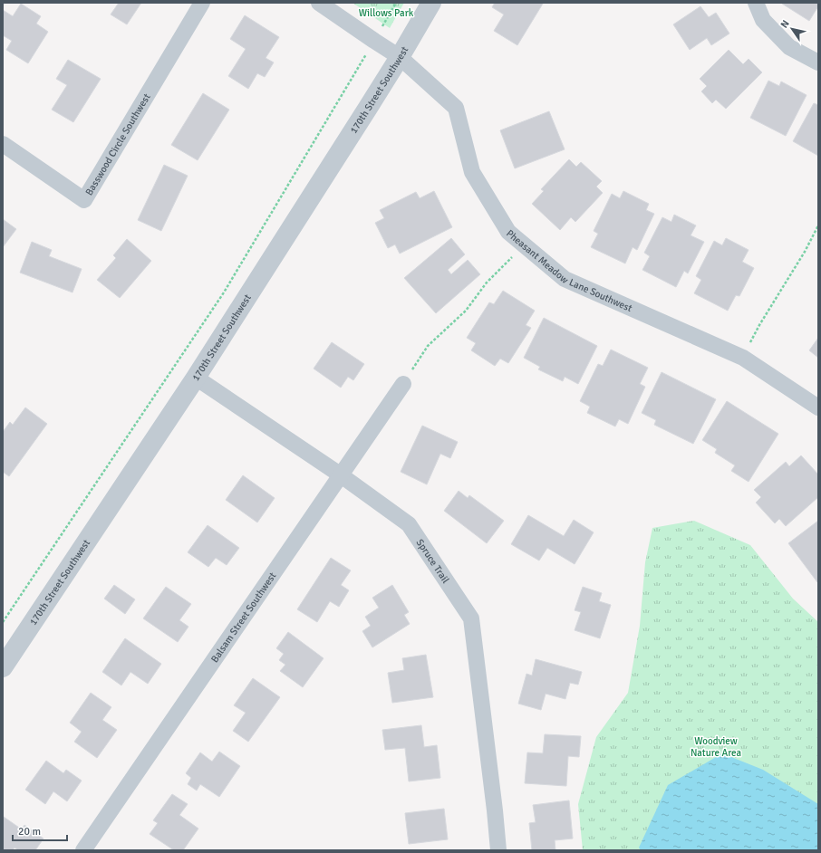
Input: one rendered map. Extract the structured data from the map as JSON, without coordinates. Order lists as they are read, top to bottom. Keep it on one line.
{"streets":{"street":["170th Street Southwest","Basswood Circle Southwest","Pheasant Meadow Lane Southwest","Spruce Trail","Balsam Street Southwest"]},"crossings":[["170th Street Southwest","Pheasant Meadow Lane Southwest"],["170th Street Southwest","Spruce Trail"],["Spruce Trail","Balsam Street Southwest"]],"parks":["Willows Park","Woodview Nature Area"],"scale_bar":"20 m","north":"top left"}
